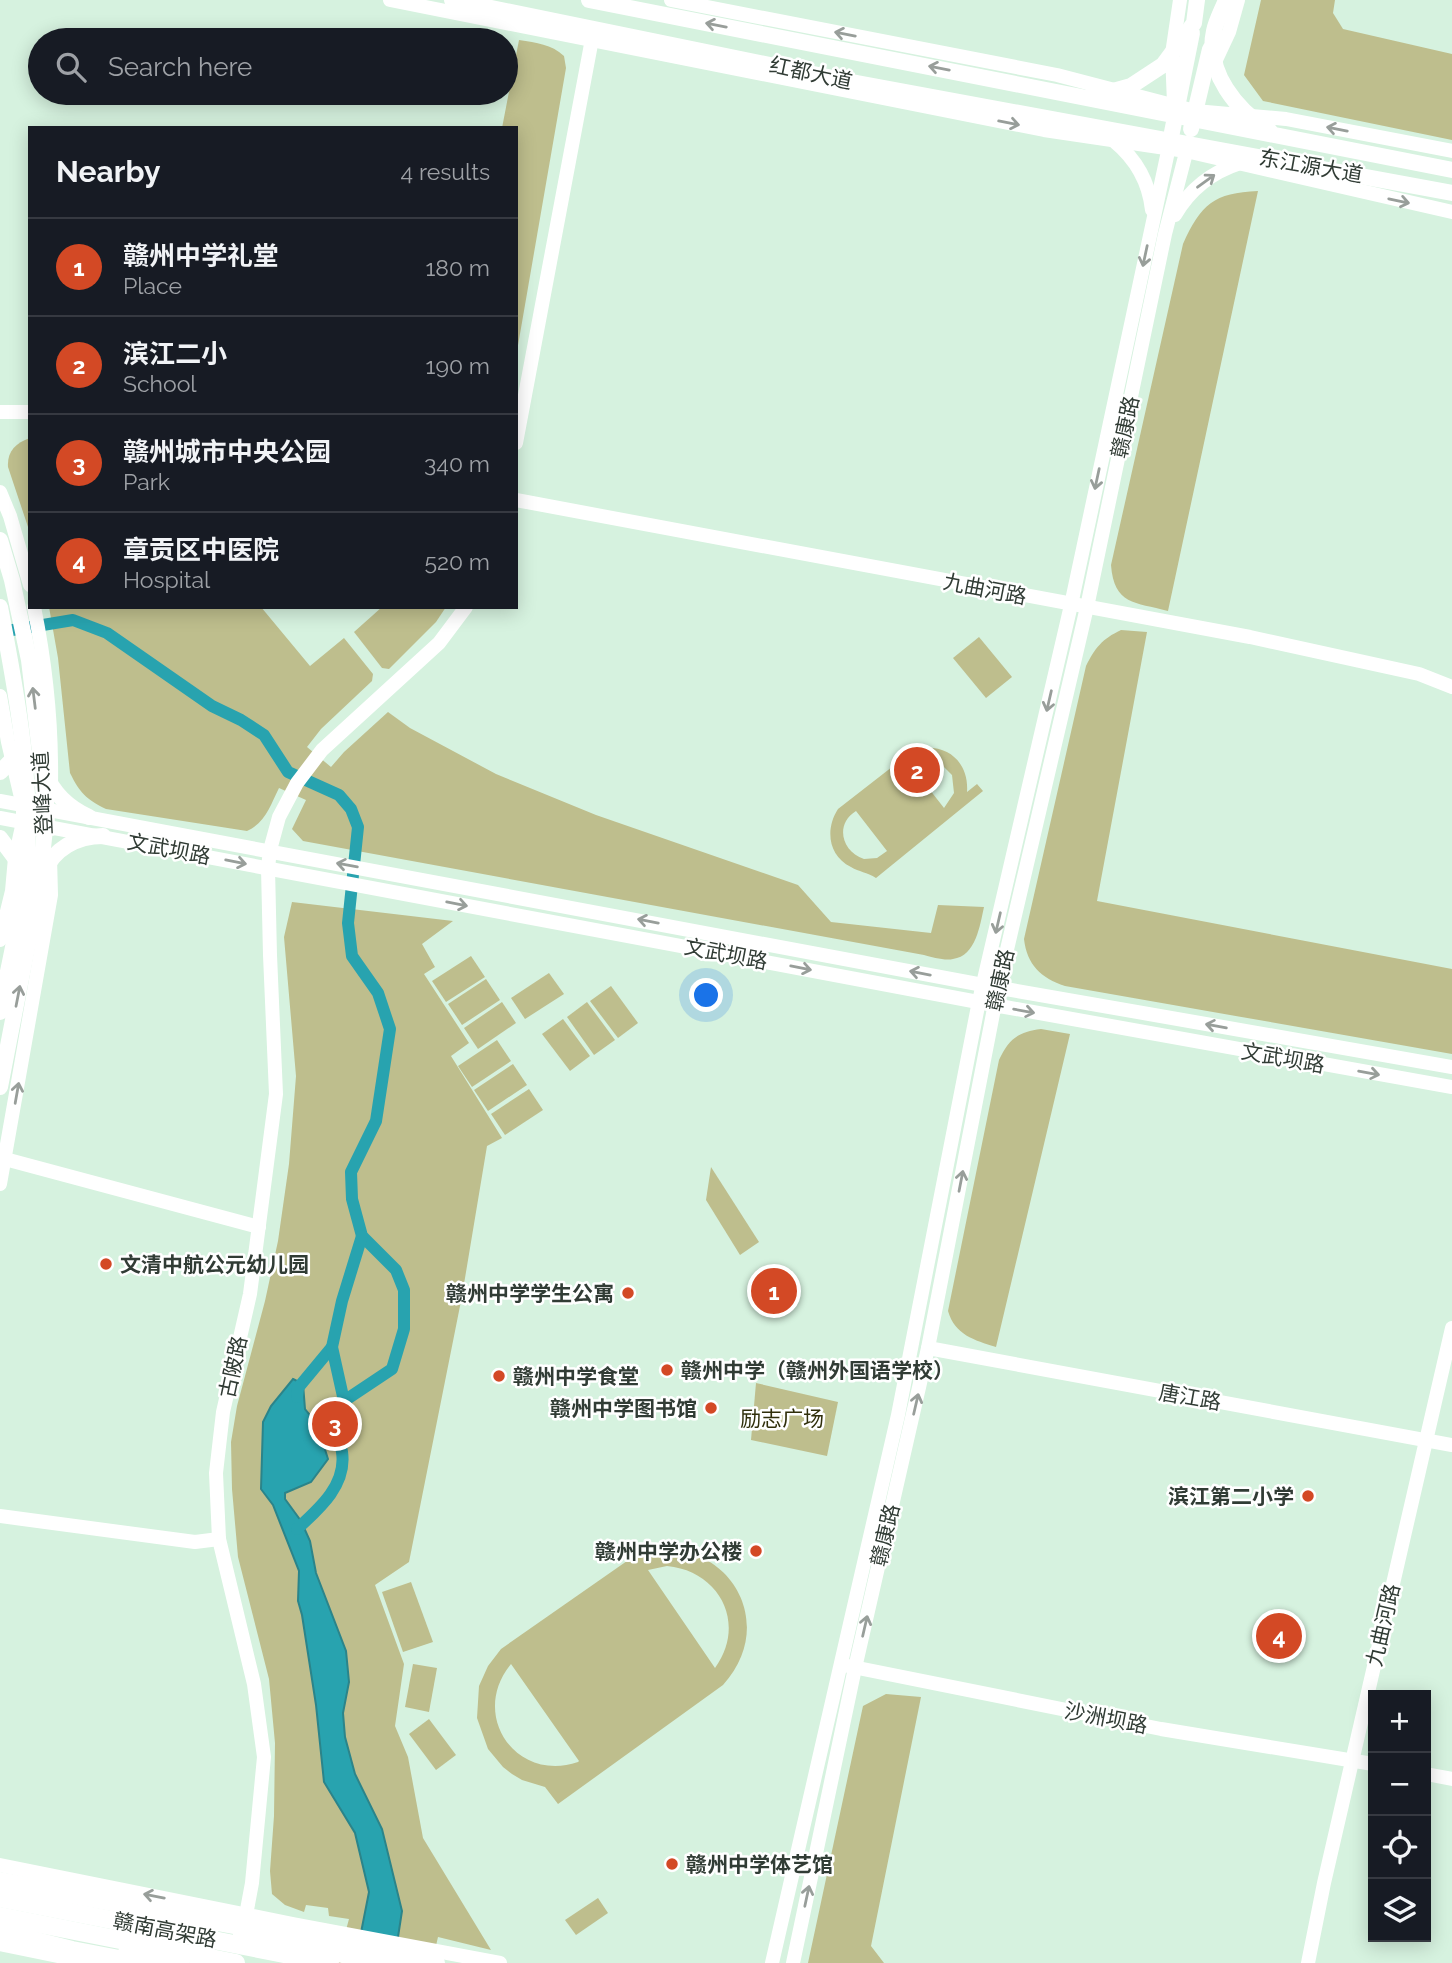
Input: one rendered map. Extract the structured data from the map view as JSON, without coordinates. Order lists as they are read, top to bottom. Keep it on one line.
{"streets":{"highway":["赣南高架路"],"main road":["红都大道","东江源大道","赣康路","登峰大道"],"street":["九曲河路","文武坝路","古陂路","唐江路","沙洲坝路"]},"crossings":[["红都大道","东江源大道"],["红都大道","赣康路"],["东江源大道","赣康路"],["赣康路","九曲河路"],["赣康路","文武坝路"],["赣康路","唐江路"],["赣康路","沙洲坝路"],["九曲河路","唐江路"],["九曲河路","沙洲坝路"],["登峰大道","文武坝路"],["文武坝路","古陂路"]],"parks":["励志广场"],"places":["文清中航公元幼儿园","赣州中学学生公寓","赣州中学（赣州外国语学校）","赣州中学食堂","赣州中学图书馆","滨江第二小学","赣州中学办公楼","赣州中学体艺馆"],"page":{"search":"Search here","heading":["Nearby","4 results"],"list":[{"mark":"1","name":"赣州中学礼堂","note":"Place","value":"180 m"},{"mark":"2","name":"滨江二小","note":"School","value":"190 m"},{"mark":"3","name":"赣州城市中央公园","note":"Park","value":"340 m"},{"mark":"4","name":"章贡区中医院","note":"Hospital","value":"520 m"}],"pins":["2","1","3","4"],"map_buttons":["+","−"]}}
